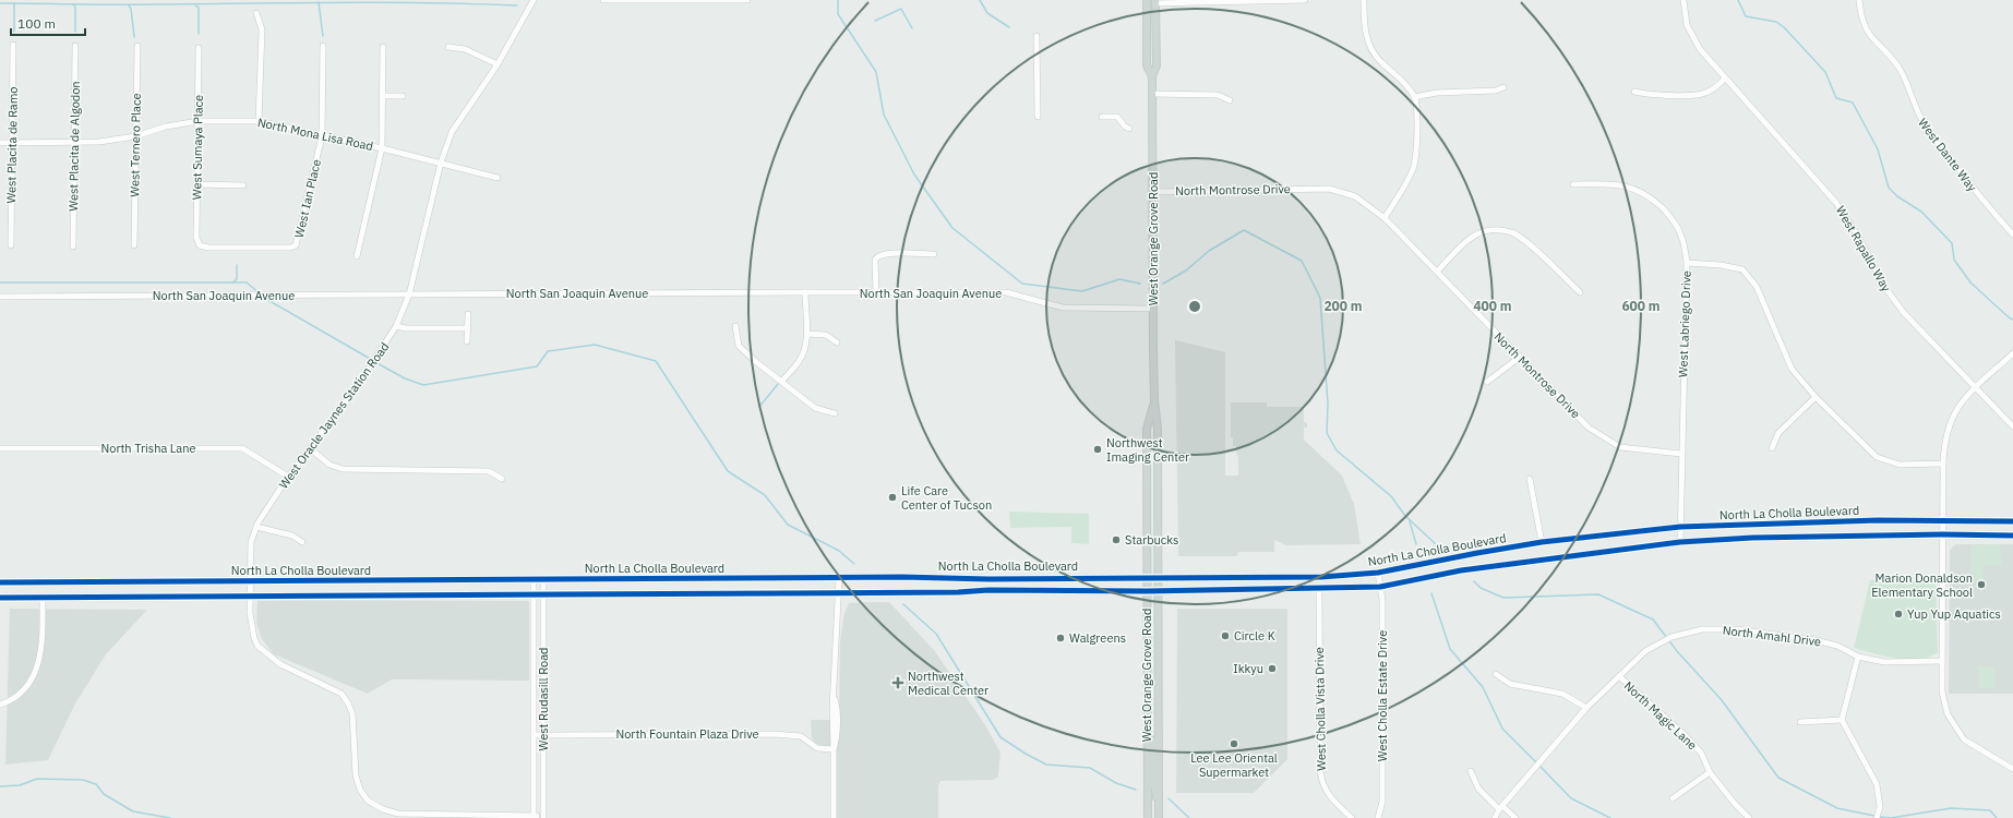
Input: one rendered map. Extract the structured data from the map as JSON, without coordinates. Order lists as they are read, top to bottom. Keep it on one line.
{"streets":{"main road":["West Orange Grove Road","North La Cholla Boulevard"],"street":["North Mona Lisa Road","West Placita de Ramo","West Ternero Place","West Placita de Algodon","West Sumaya Place","West Dante Way","North Montrose Drive","West Ian Place","West Rapallo Way","North San Joaquin Avenue","West Labriego Drive","West Oracle Jaynes Station Road","North Trisha Lane","North Amahl Drive","West Cholla Estate Drive","West Rudasill Road","West Cholla Vista Drive","North Magic Lane","North Fountain Plaza Drive"]},"crossings":[["North Mona Lisa Road","West Placita de Ramo"],["North Mona Lisa Road","West Ternero Place"],["North Mona Lisa Road","West Placita de Algodon"],["North Mona Lisa Road","West Sumaya Place"],["North Mona Lisa Road","West Ian Place"],["North Mona Lisa Road","West Oracle Jaynes Station Road"],["West Sumaya Place","West Ian Place"],["North Montrose Drive","West Orange Grove Road"],["North Montrose Drive","West Labriego Drive"],["West Orange Grove Road","North San Joaquin Avenue"],["West Orange Grove Road","North La Cholla Boulevard"],["North San Joaquin Avenue","West Oracle Jaynes Station Road"],["West Labriego Drive","North La Cholla Boulevard"],["West Oracle Jaynes Station Road","North Trisha Lane"],["West Oracle Jaynes Station Road","North La Cholla Boulevard"],["West Oracle Jaynes Station Road","West Rudasill Road"],["North La Cholla Boulevard","West Cholla Estate Drive"],["North La Cholla Boulevard","West Rudasill Road"],["North La Cholla Boulevard","West Cholla Vista Drive"],["North Amahl Drive","North Magic Lane"],["West Rudasill Road","North Fountain Plaza Drive"]],"places":{"other":["Northwest Imaging Center","Life Care Center of Tucson","Starbucks","Marion Donaldson Elementary School","Yup Yup Aquatics","Circle K","Walgreens","Ikkyu","Lee Lee Oriental Supermarket"],"health":["Northwest Medical Center"]},"scale_bar":"100 m","rings":["200 m","400 m","600 m"]}
